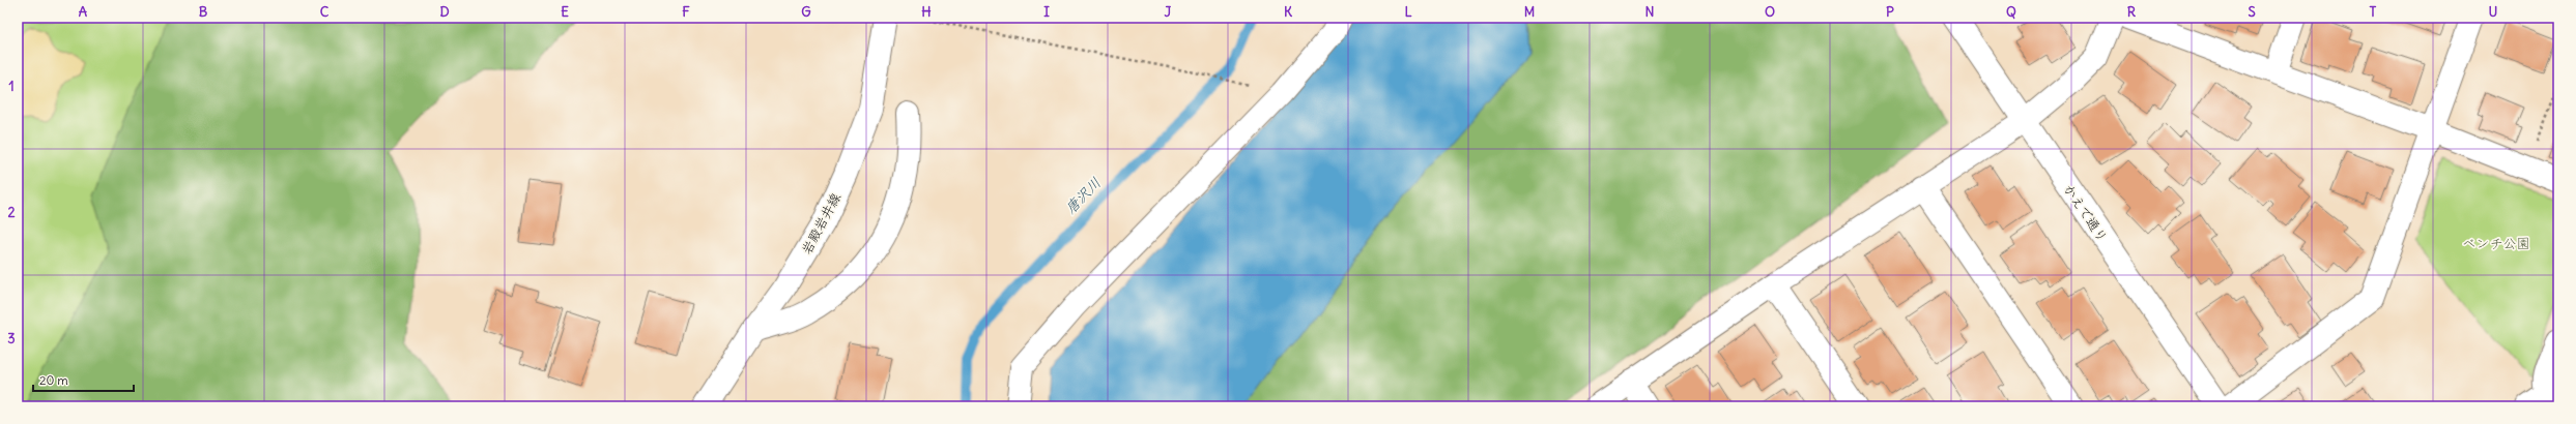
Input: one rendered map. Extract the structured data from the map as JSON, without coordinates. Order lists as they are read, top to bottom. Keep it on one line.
{"streets":{"street":["かえで通り","岩殿岩井線"]},"water":["唐沢川"],"parks":["ベンチ公園"],"scale_bar":"20 m","grid":{"columns":["A","B","C","D","E","F","G","H","I","J","K","L","M","N","O","P","Q","R","S","T","U"],"rows":["1","2","3"]}}
